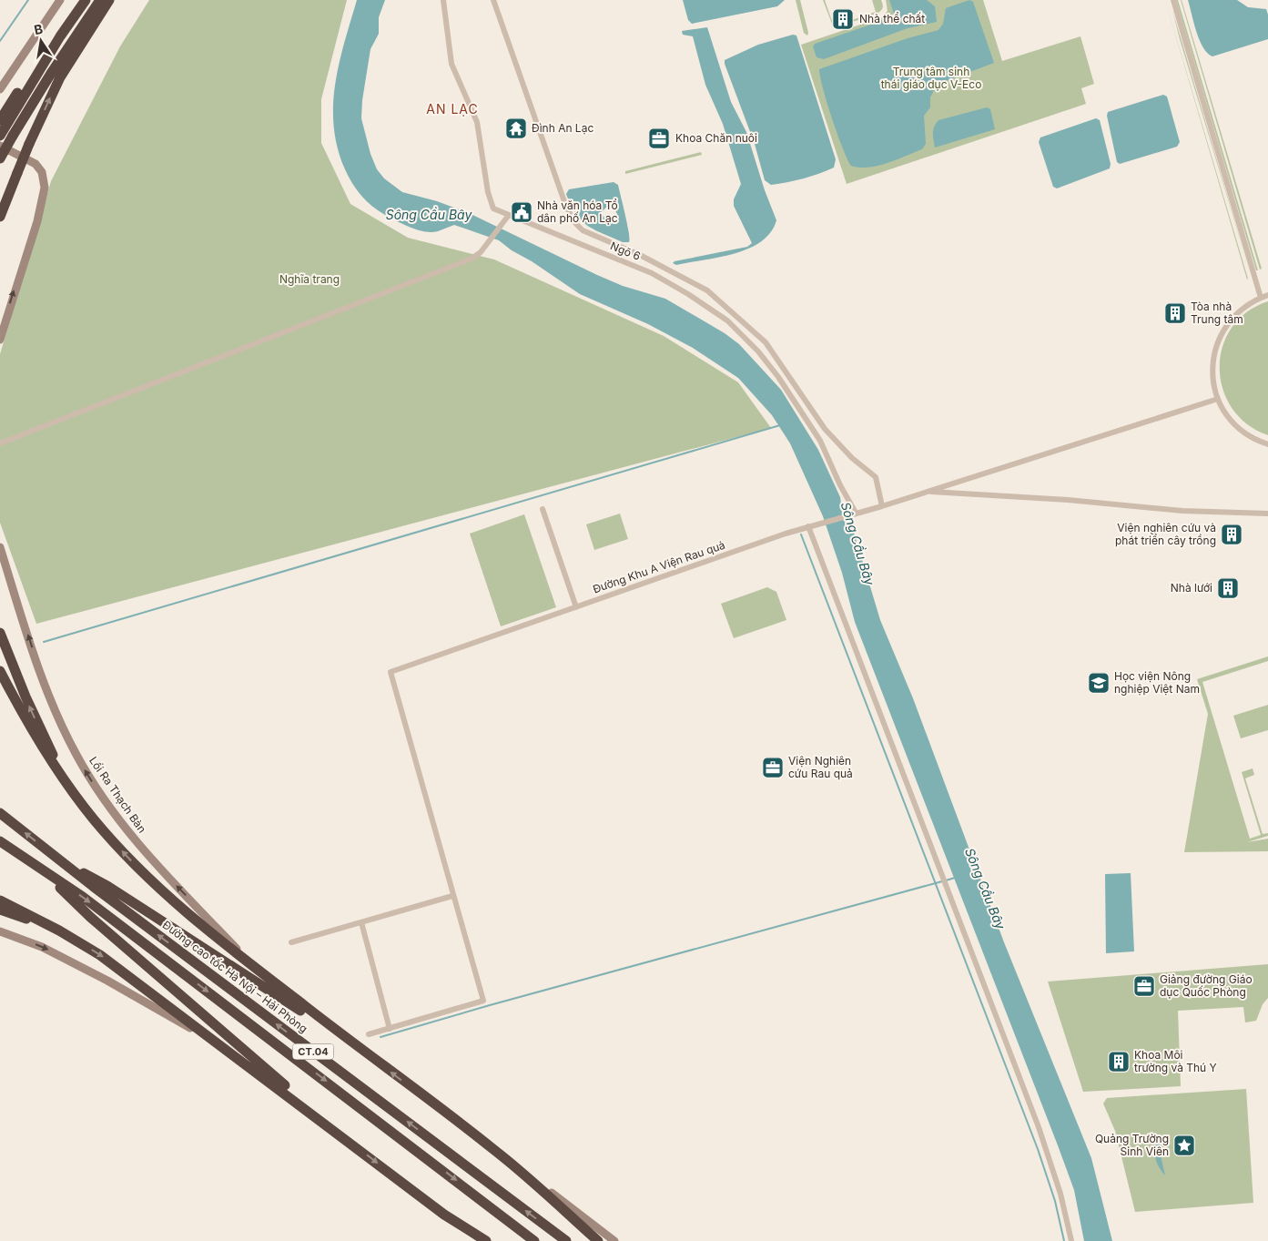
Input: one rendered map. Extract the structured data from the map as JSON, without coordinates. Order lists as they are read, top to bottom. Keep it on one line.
{"streets":{"highway":["Đường cao tốc Hà Nội – Hải Phòng","CT.04"],"main road":["Lối Ra Thạch Bàn"],"street":["Ngõ 6","Đường Khu A Viện Rau quả"]},"crossings":[["Ngõ 6","Đường Khu A Viện Rau quả"]],"one_way":["Lối Ra Thạch Bàn"],"districts":["AN LẠC"],"water":["Sông Cầu Bây"],"parks":["Trung tâm sinh thái giáo dục V-Eco","Nghĩa trang"],"places":{"building":["Nhà thể chất","Tòa nhà Trung tâm","Viện nghiên cứu và phát triển cây trồng","Nhà lưới","Khoa Môi trường và Thú Y"],"temple":["Đình An Lạc"],"office":["Khoa Chăn nuôi","Viện Nghiên cứu Rau quả","Giảng đường Giáo dục Quốc Phòng"],"public building":["Nhà văn hóa Tổ dân phố An Lạc"],"school or university":["Học viện Nông nghiệp Việt Nam"],"place":["Quảng Trường Sinh Viên"]},"north":"top"}
